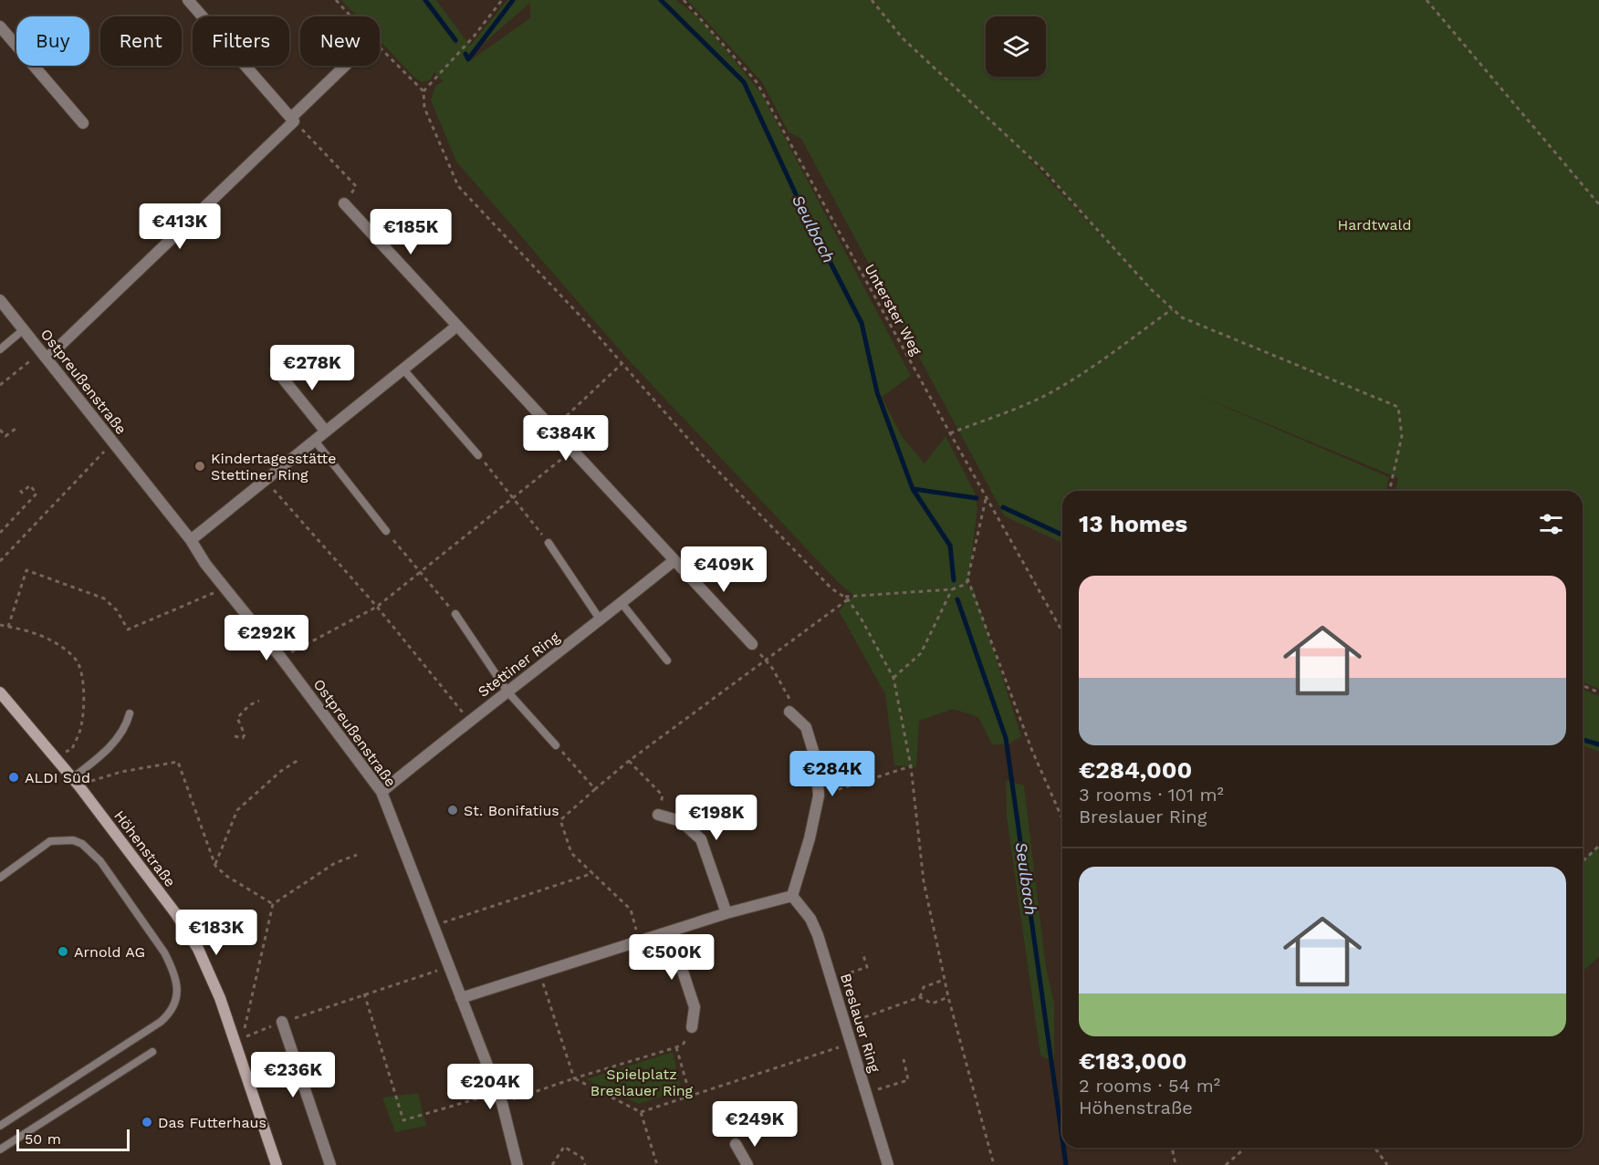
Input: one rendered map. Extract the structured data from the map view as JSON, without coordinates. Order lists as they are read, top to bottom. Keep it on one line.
{"streets":{"street":["Ostpreußenstraße","Stettiner Ring","Höhenstraße","Breslauer Ring"],"path":["Unterster Weg"]},"crossings":[["Ostpreußenstraße","Stettiner Ring"]],"water":["Seulbach"],"parks":["Hardtwald","Spielplatz Breslauer Ring"],"places":["Kindertagesstätte Stettiner Ring","ALDI Süd","St. Bonifatius","Arnold AG","Das Futterhaus"],"scale_bar":"50 m","page":{"chip":["Buy","Rent","Filters","New"],"price":["€413K","€185K","€278K","€384K","€409K","€292K","€284K","€198K","€183K","€500K","€236K","€204K","€249K"],"heading":"13 homes","list":[{"name":"€284,000","note":"3 rooms · 101 m² · Breslauer Ring"},{"name":"€183,000","note":"2 rooms · 54 m² · Höhenstraße"}],"scale":"50 m"}}
